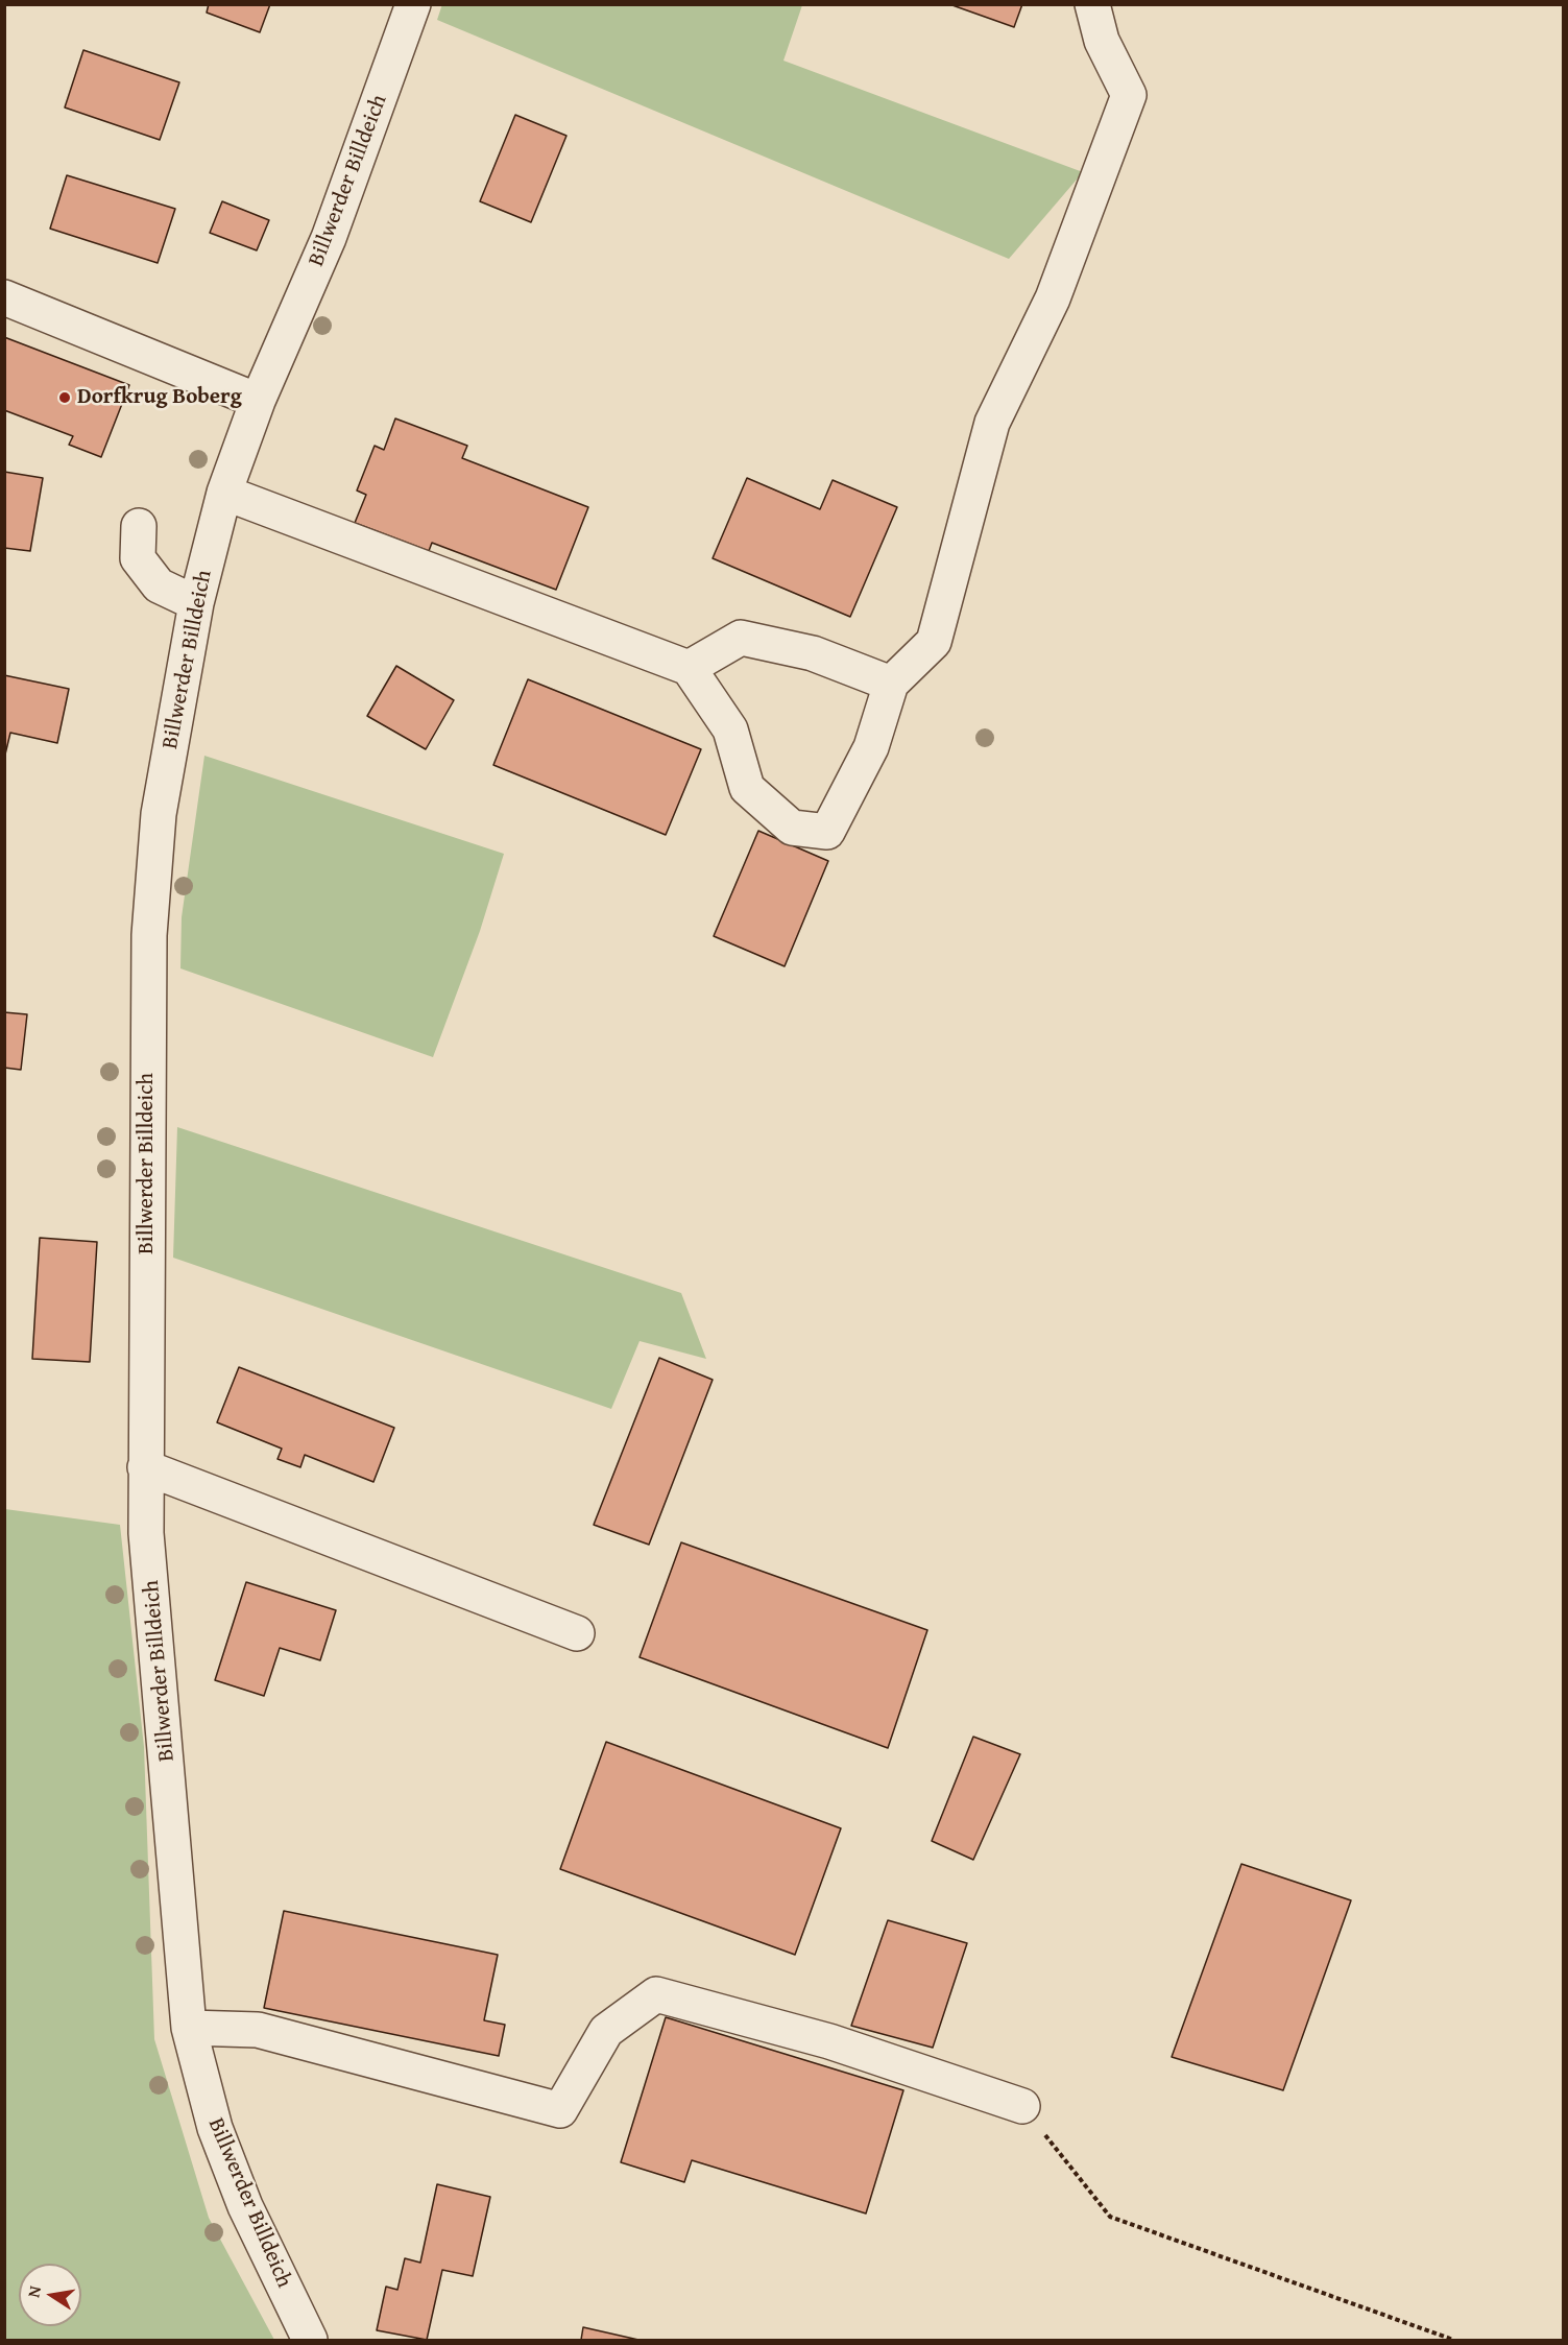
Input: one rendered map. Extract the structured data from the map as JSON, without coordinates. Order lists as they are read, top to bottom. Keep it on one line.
{"streets":{"street":["Billwerder Billdeich"]},"places":["Dorfkrug Boberg"],"north":"left"}
